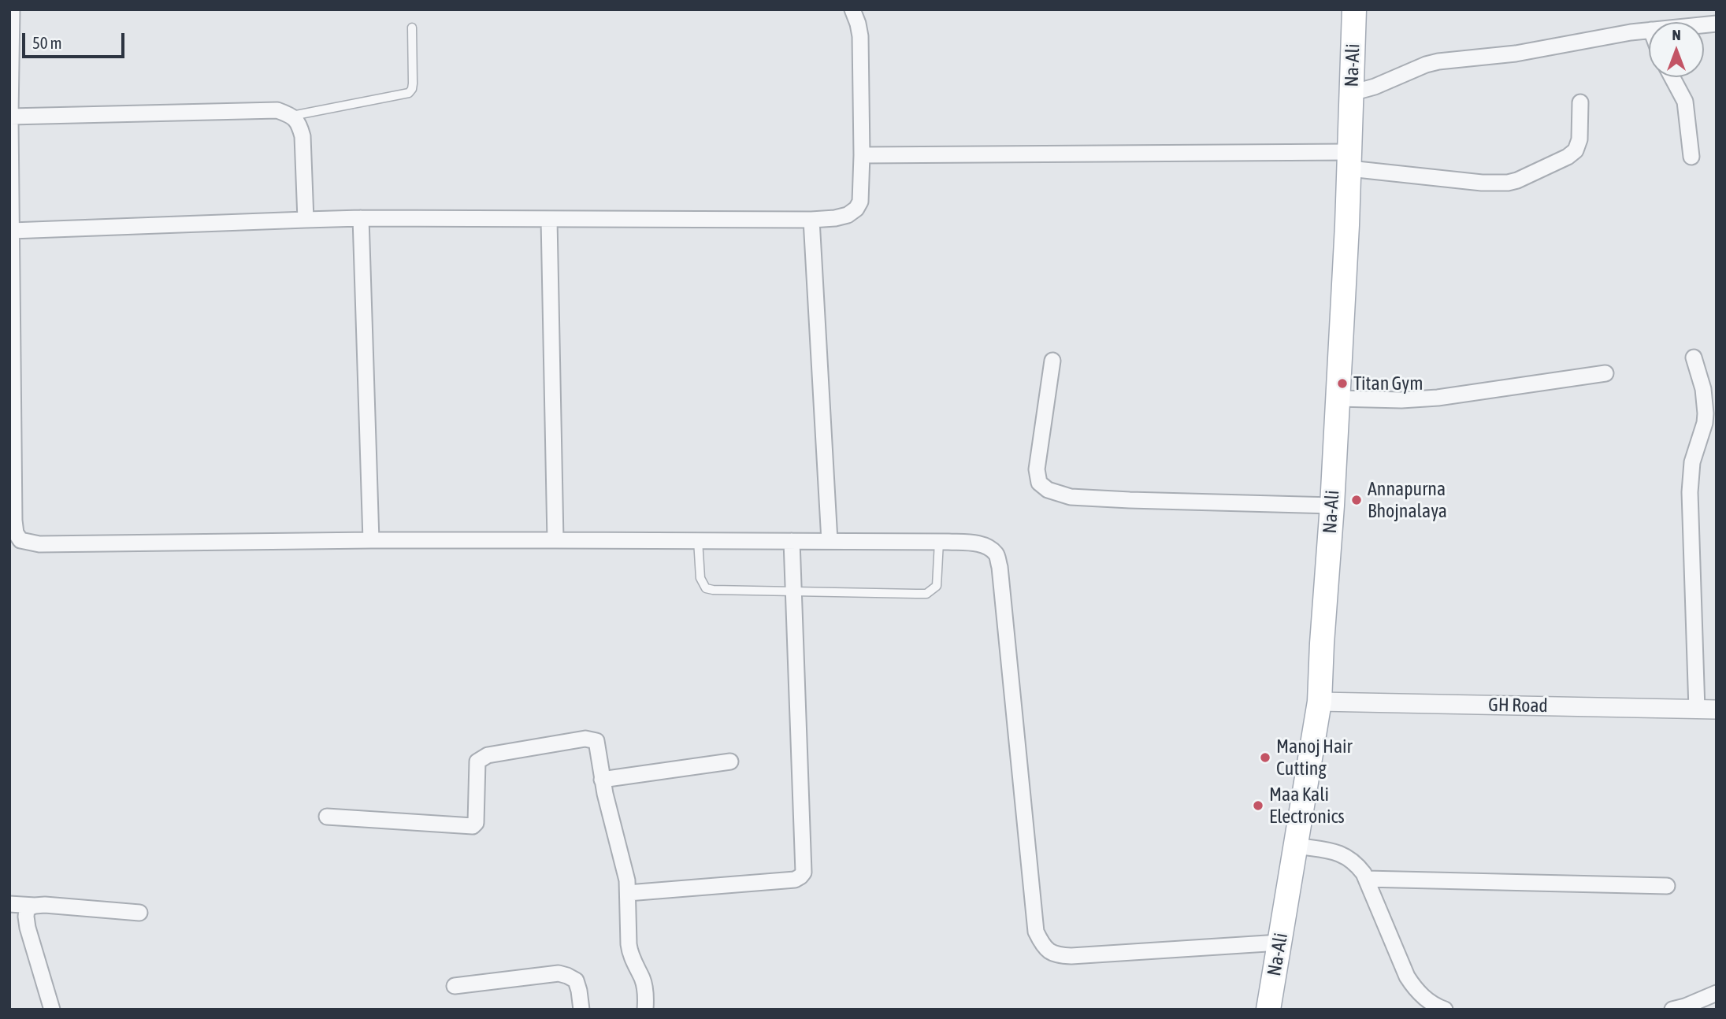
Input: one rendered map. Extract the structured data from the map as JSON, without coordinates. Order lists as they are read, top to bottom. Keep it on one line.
{"streets":{"main road":["Na-Ali"],"street":["GH Road"]},"crossings":[["Na-Ali","GH Road"]],"places":["Titan Gym","Annapurna Bhojnalaya","Manoj Hair Cutting","Maa Kali Electronics"],"scale_bar":"50 m","north":"top"}
